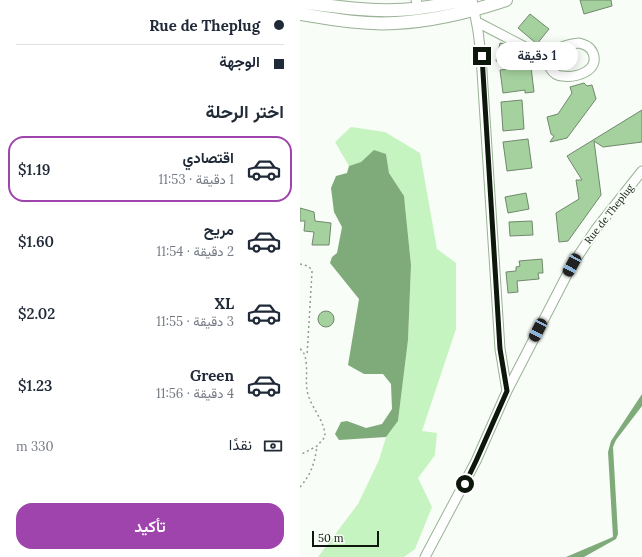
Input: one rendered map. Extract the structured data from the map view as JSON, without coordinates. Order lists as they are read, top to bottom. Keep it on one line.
{"streets":{"street":["Rue de Theplug"]},"scale_bar":"50 m","page":{"banner":["Rue de Theplug","الوجهة"],"bubble":"1 دقيقة","heading":"اختر الرحلة","list":[{"name":"اقتصادي","note":"1 دقيقة · 11:53","value":"$1.19"},{"name":"مريح","note":"2 دقيقة · 11:54","value":"$1.60"},{"name":"XL","note":"3 دقيقة · 11:55","value":"$2.02"},{"name":"Green","note":"4 دقيقة · 11:56","value":"$1.23"}],"pay":["نقدًا","330 m"],"buttons":"تأكيد","scale":"50 m"}}
